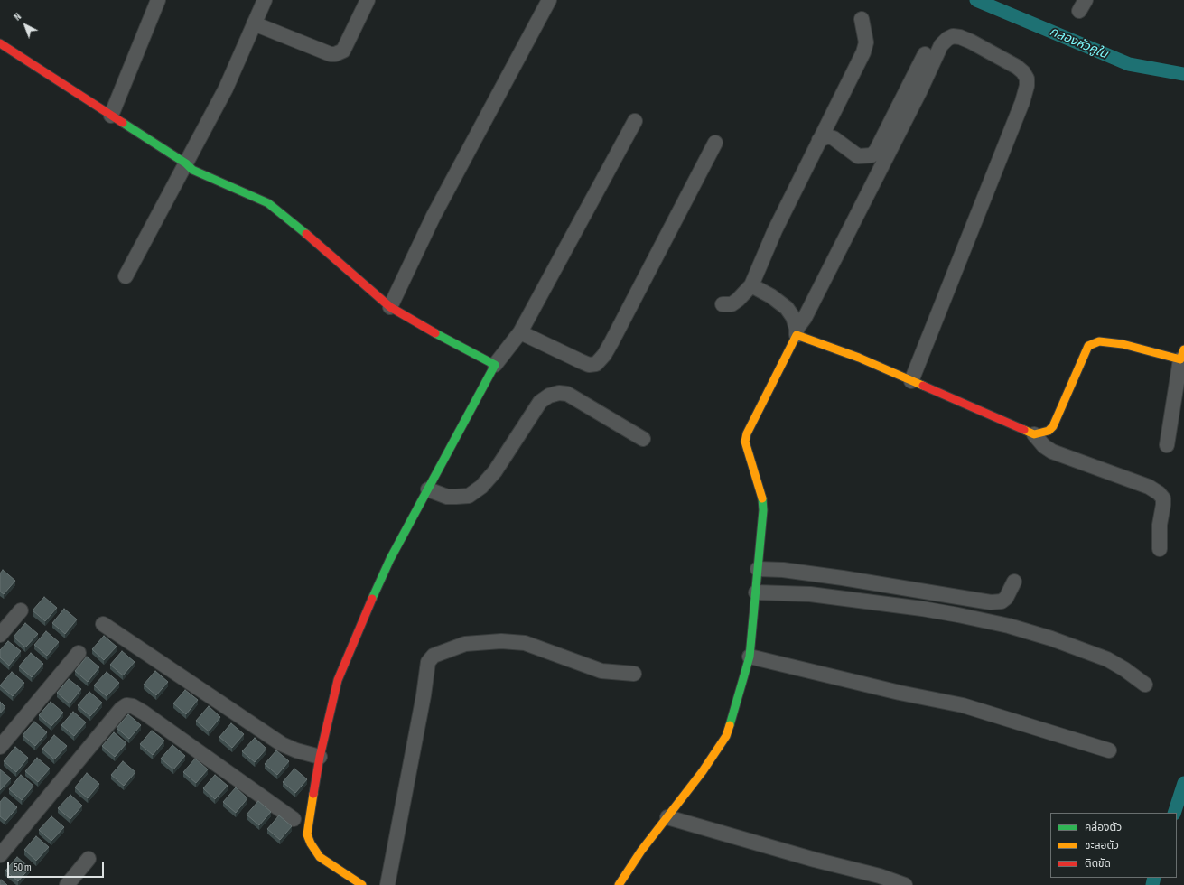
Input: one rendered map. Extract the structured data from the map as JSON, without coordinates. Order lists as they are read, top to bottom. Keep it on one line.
{"water":["คลองหัวคูใน"],"legend":["คล่องตัว","ชะลอตัว","ติดขัด"],"scale_bar":"50 m","north":"top left"}
